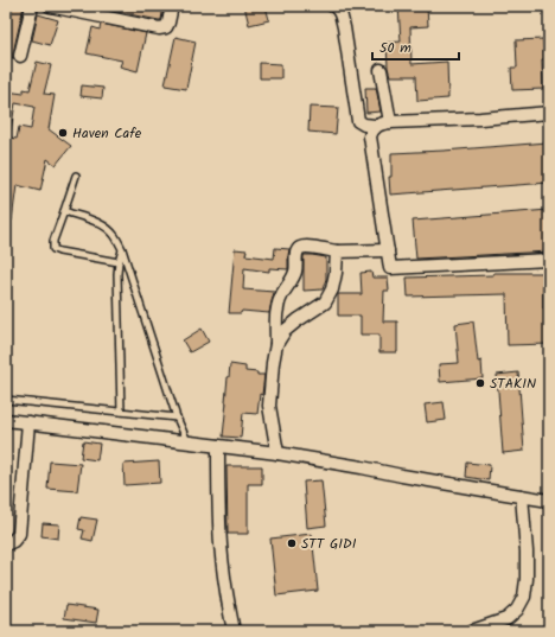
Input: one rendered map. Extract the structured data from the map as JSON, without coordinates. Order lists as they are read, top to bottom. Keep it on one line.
{"places":["Haven Cafe","STAKIN","STT GIDI"],"scale_bar":"50 m"}
